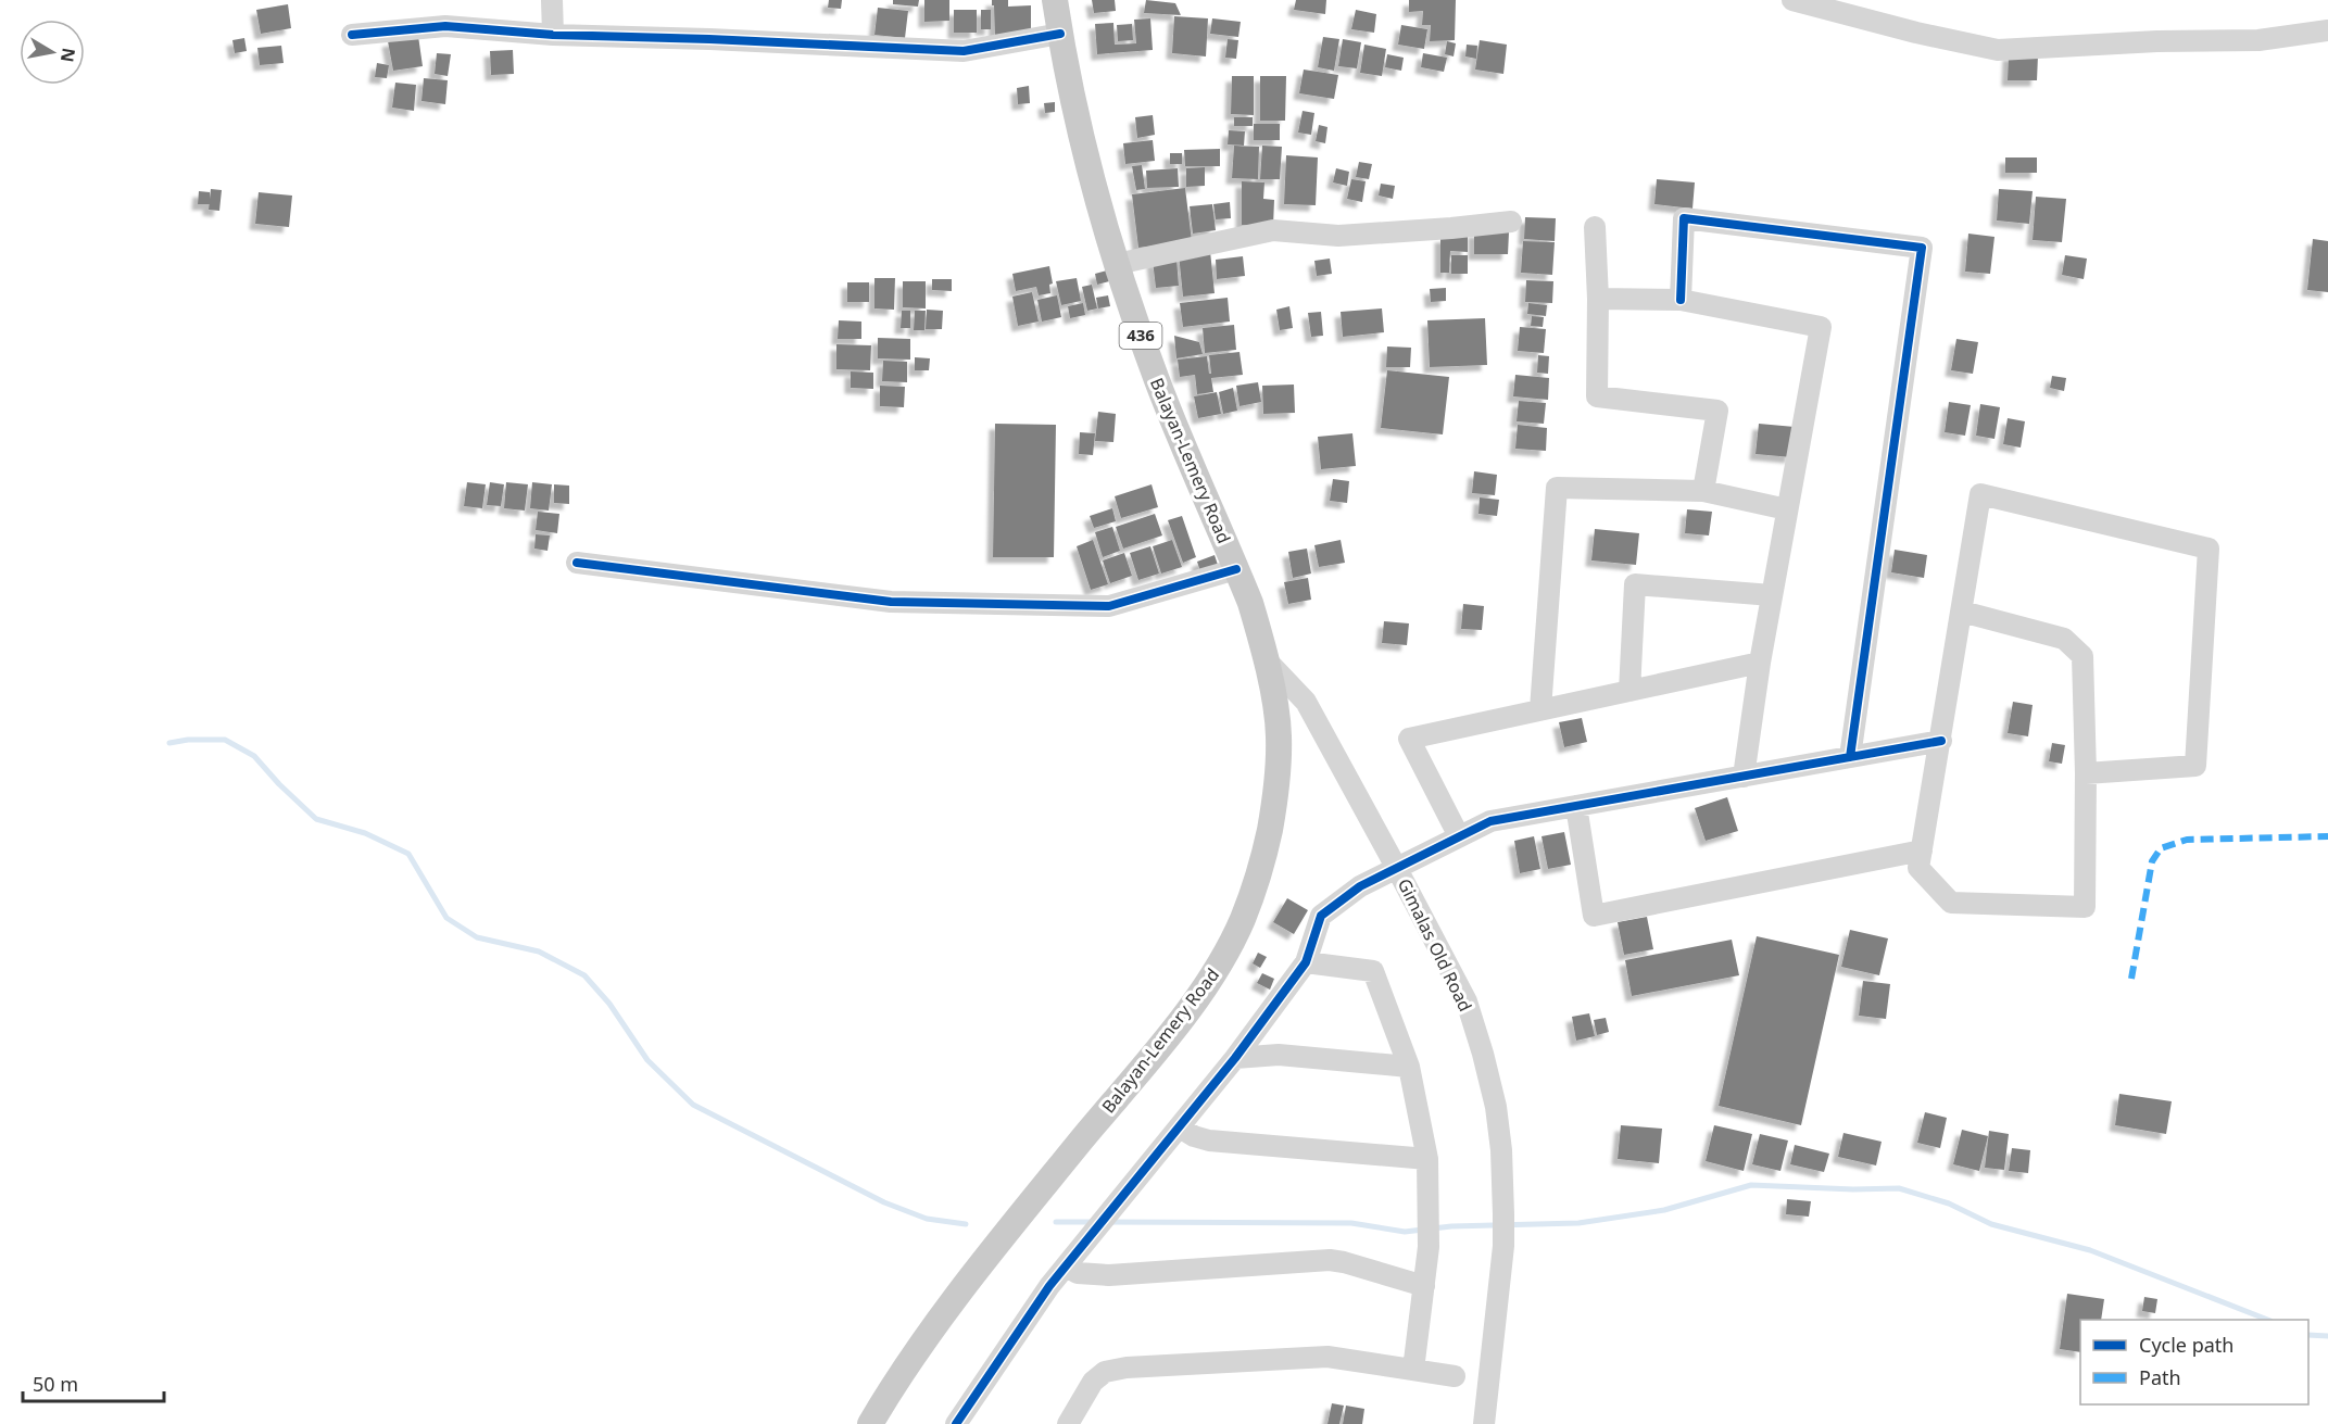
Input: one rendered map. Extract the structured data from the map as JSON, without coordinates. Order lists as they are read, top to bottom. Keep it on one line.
{"streets":{"main road":["436","Balayan-Lemery Road"],"street":["Gimalas Old Road"]},"crossings":[["Balayan-Lemery Road","Gimalas Old Road"]],"legend":["Cycle path","Path"],"scale_bar":"50 m","north":"right"}
